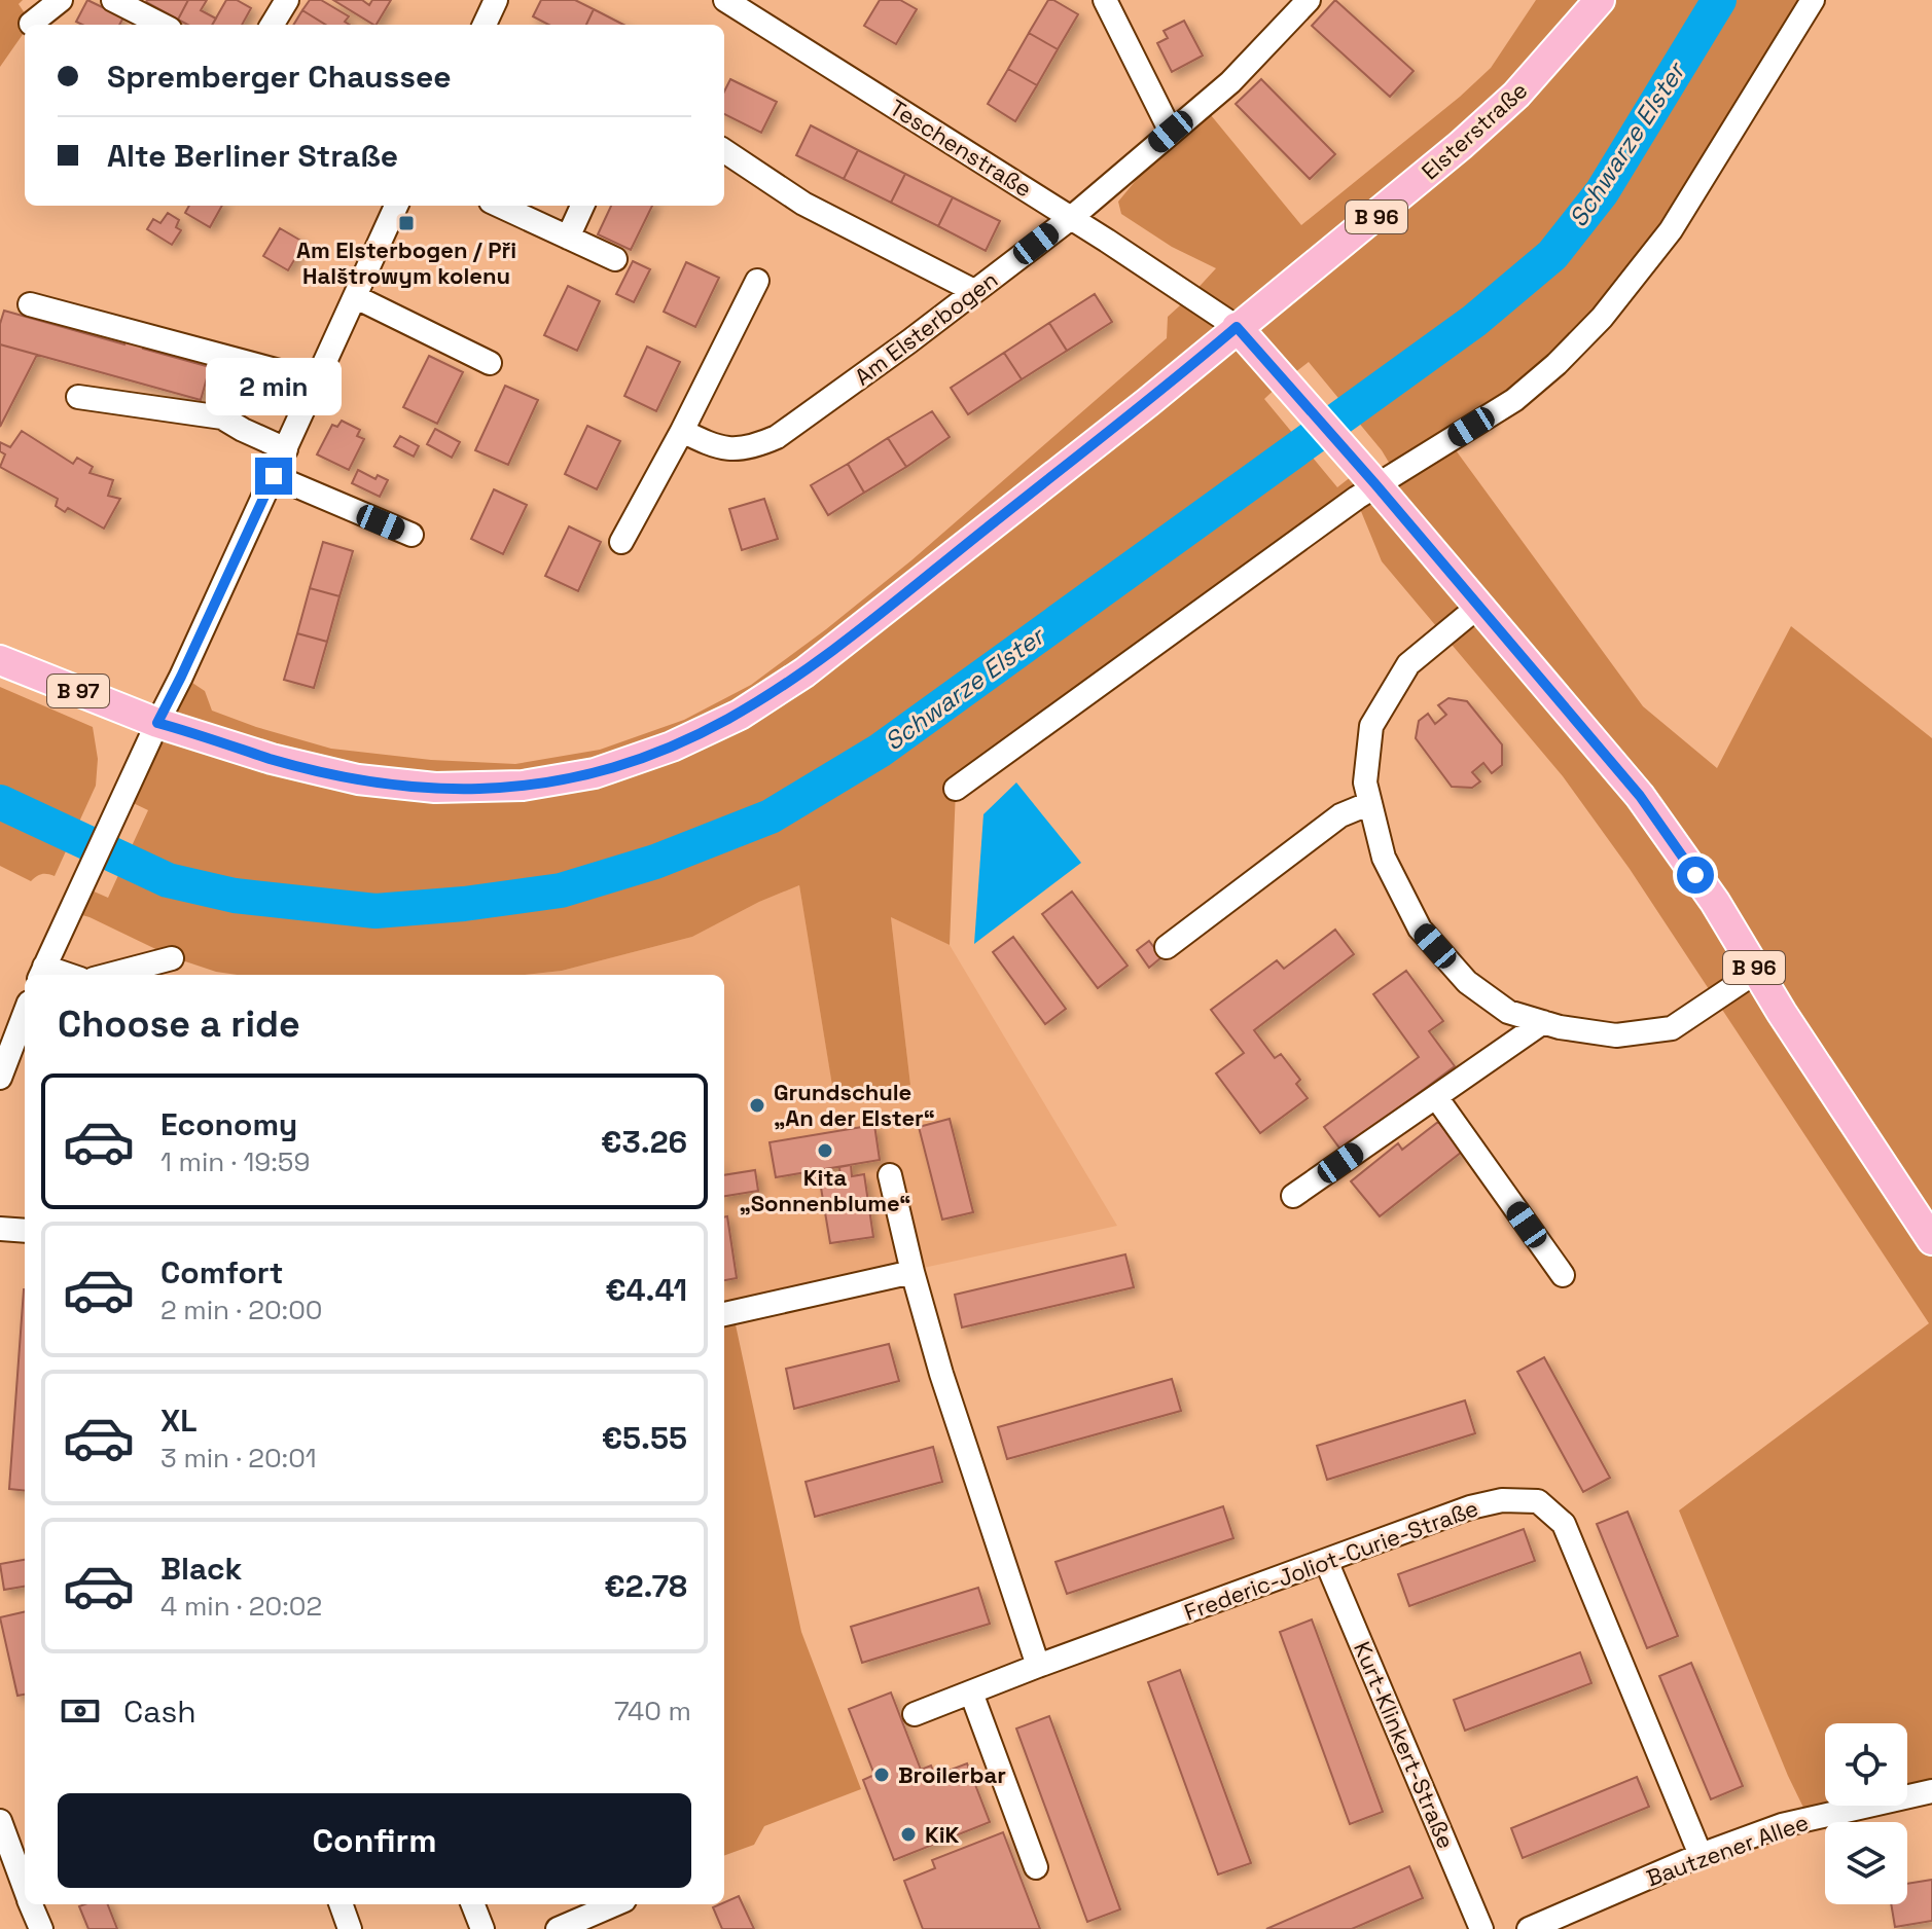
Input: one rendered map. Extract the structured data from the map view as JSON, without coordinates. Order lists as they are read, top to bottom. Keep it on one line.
{"streets":{"main road":["Elsterstraße","B 96","B 97"],"street":["Teschenstraße","Am Elsterbogen","Frederic-Joliot-Curie-Straße","Kurt-Klinkert-Straße","Bautzener Allee"]},"crossings":[["Elsterstraße","Teschenstraße"],["Elsterstraße","B 96"],["Teschenstraße","B 96"],["Teschenstraße","Am Elsterbogen"],["Frederic-Joliot-Curie-Straße","Kurt-Klinkert-Straße"],["Frederic-Joliot-Curie-Straße","Bautzener Allee"]],"water":["Schwarze Elster"],"places":{"transit":["Am Elsterbogen / Při Halštrowym kolenu"],"other":["Grundschule „An der Elster“","Kita „Sonnenblume“","Broilerbar","KiK"]},"page":{"banner":["Spremberger Chaussee","Alte Berliner Straße"],"bubble":"2 min","heading":"Choose a ride","list":[{"name":"Economy","note":"1 min · 19:59","value":"€3.26"},{"name":"Comfort","note":"2 min · 20:00","value":"€4.41"},{"name":"XL","note":"3 min · 20:01","value":"€5.55"},{"name":"Black","note":"4 min · 20:02","value":"€2.78"}],"pay":["Cash","740 m"],"buttons":"Confirm"}}
